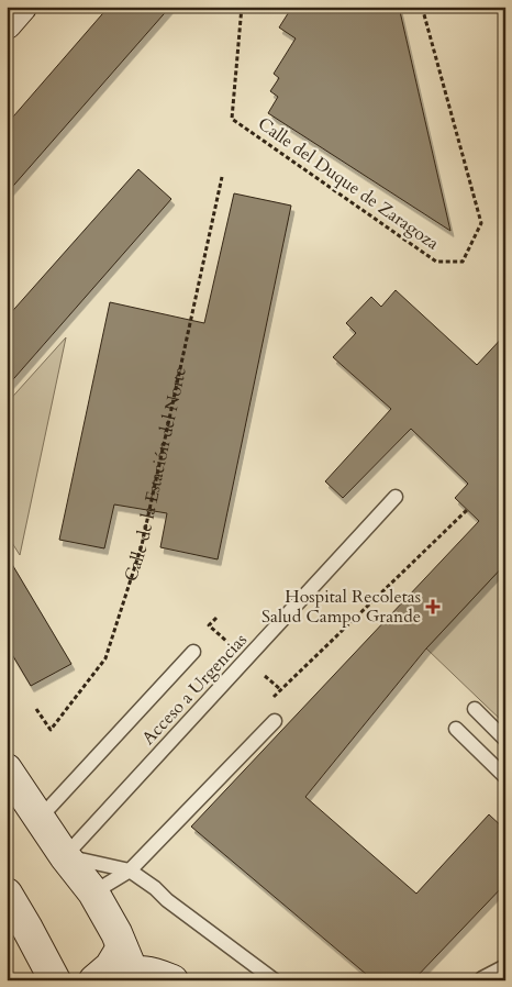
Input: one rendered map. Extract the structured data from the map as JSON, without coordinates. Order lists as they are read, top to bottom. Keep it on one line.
{"streets":{"lane":["Acceso a Urgencias"],"path":["Calle del Duque de Zaragoza","Calle de la Estación del Norte"]},"places":{"health":["Hospital Recoletas Salud Campo Grande"]}}
